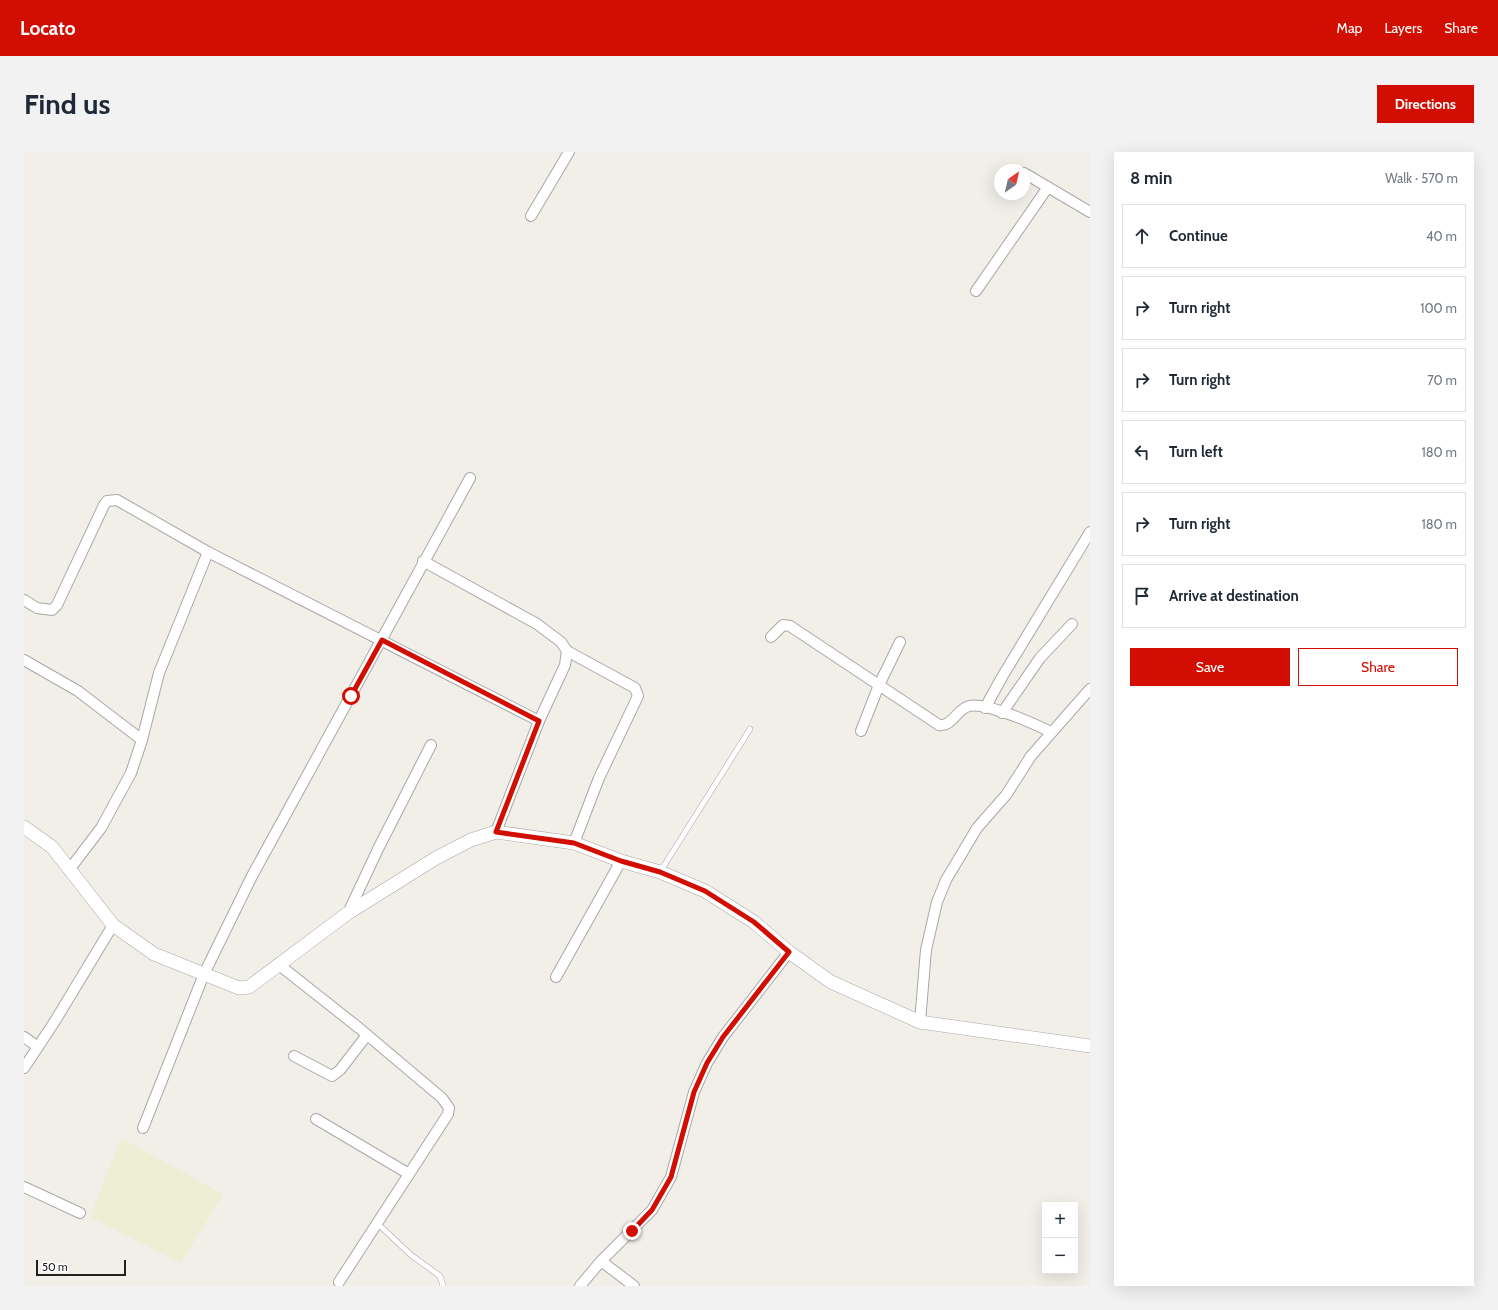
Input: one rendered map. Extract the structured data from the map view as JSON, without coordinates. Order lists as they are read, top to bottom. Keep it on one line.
{"scale_bar":"50 m","north":"top right","page":{"header":"Locato","nav":["Map","Layers","Share"],"buttons":["Directions",["Save","Share"]],"title":"Find us","heading":["8 min","Walk · 570 m"],"list":[["Continue","40 m"],["Turn right","100 m"],["Turn right","70 m"],["Turn left","180 m"],["Turn right","180 m"],"Arrive at destination"],"map_buttons":["+","−"],"scale":"50 m"}}
